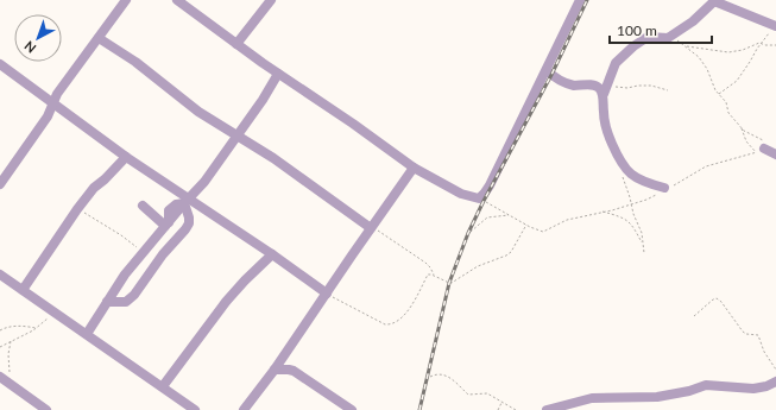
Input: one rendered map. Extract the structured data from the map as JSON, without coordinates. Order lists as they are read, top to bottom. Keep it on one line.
{"scale_bar":"100 m","north":"bottom left"}
